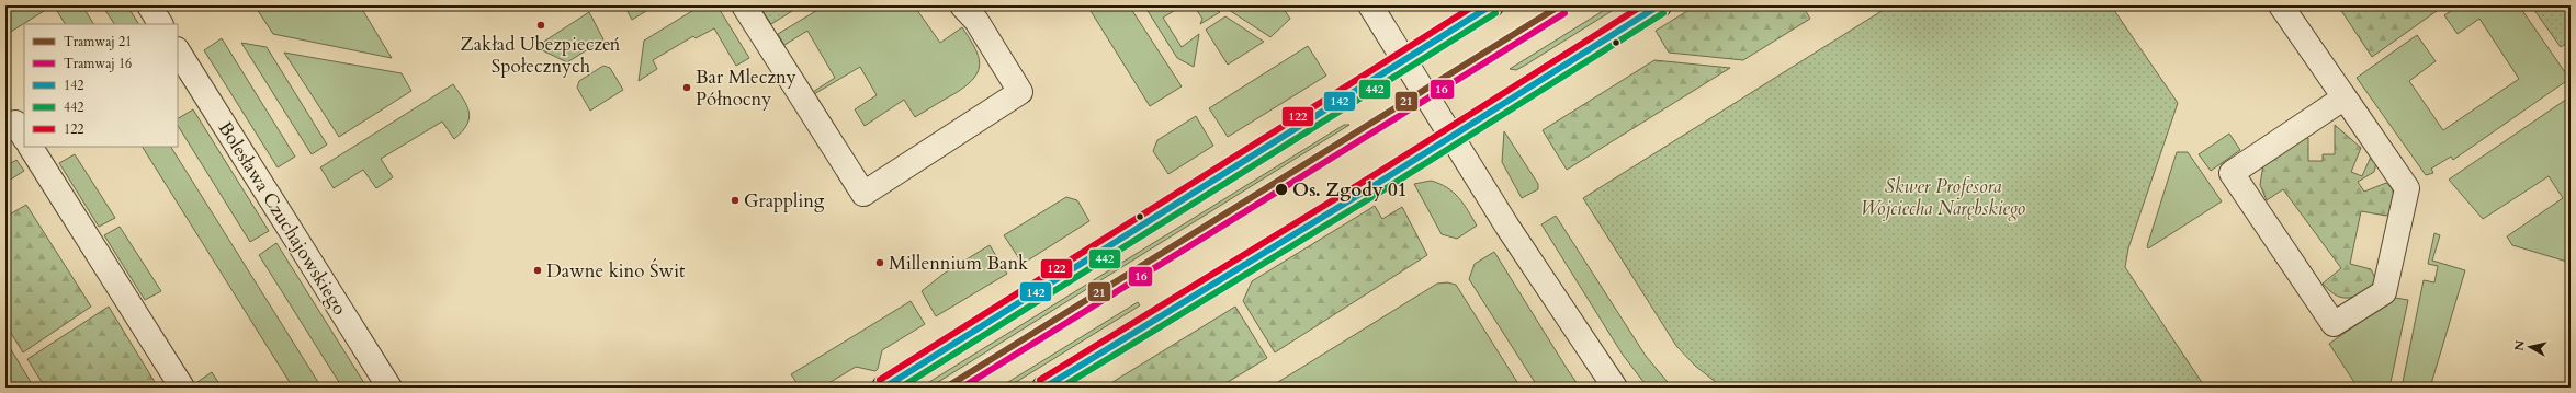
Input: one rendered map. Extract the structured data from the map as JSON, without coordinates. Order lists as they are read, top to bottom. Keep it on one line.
{"streets":{"street":["Bolesława Czuchajowskiego"]},"parks":["Skwer Profesora Wojciecha Narębskiego"],"places":["Zakład Ubezpieczeń Społecznych","Bar Mleczny Północny","Os. Zgody 01","Grappling","Millennium Bank","Dawne kino Świt"],"lines":["tram line 21","transit line 142","transit line 122","tram line 16","transit line 442"],"legend":["Tramwaj 21","Tramwaj 16","142","442","122"],"north":"left"}
